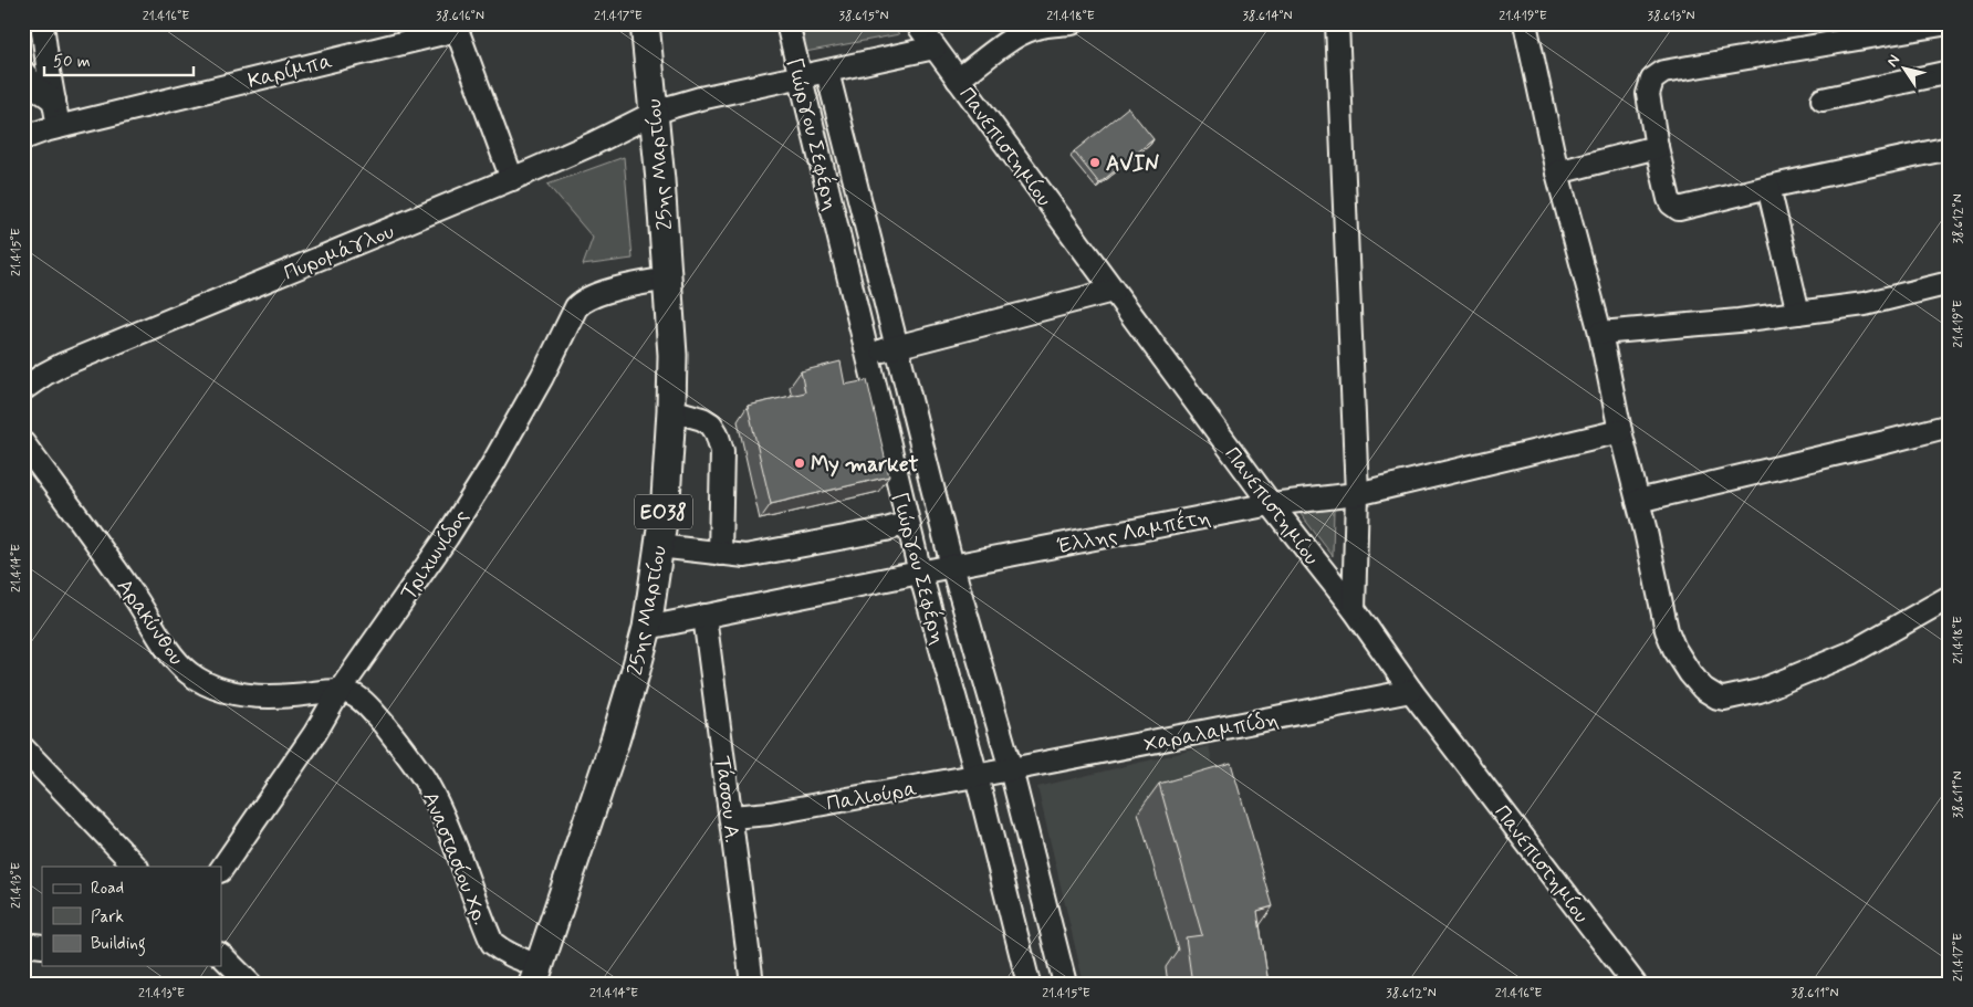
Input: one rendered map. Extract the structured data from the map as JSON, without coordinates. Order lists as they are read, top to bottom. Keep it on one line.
{"streets":{"main road":["25ης Μαρτίου","ΕΟ38"],"street":["Καρίμπα","Γιώργου Σεφέρη","Πανεπιστημίου","Πυρομάγλου","Έλλης Λαμπέτη","Τριχωνίδος","Αρακύνθου","Χαραλαμπίδη","Παλιούρα","Τάσσου Α.","Αναστασίου Χρ."]},"crossings":[["Γιώργου Σεφέρη","Πυρομάγλου"],["Γιώργου Σεφέρη","Έλλης Λαμπέτη"],["Γιώργου Σεφέρη","Χαραλαμπίδη"],["Γιώργου Σεφέρη","Παλιούρα"],["Πανεπιστημίου","Πυρομάγλου"],["Πανεπιστημίου","Έλλης Λαμπέτη"],["Πανεπιστημίου","Χαραλαμπίδη"],["25ης Μαρτίου","Πυρομάγλου"],["25ης Μαρτίου","Έλλης Λαμπέτη"],["25ης Μαρτίου","Τριχωνίδος"],["25ης Μαρτίου","Αναστασίου Χρ."],["Έλλης Λαμπέτη","Τάσσου Α."],["Τριχωνίδος","Αρακύνθου"],["Τριχωνίδος","Αναστασίου Χρ."],["Αρακύνθου","Αναστασίου Χρ."],["Χαραλαμπίδη","Παλιούρα"],["Παλιούρα","Τάσσου Α."]],"places":["AVIN","My market"],"legend":["Road","Park","Building"],"scale_bar":"50 m","north":"top left","coordinates":["21.416°E","38.616°N","21.417°E","38.615°N","21.418°E","38.614°N","21.419°E","38.613°N","38.612°N","21.415°E","21.414°E","38.611°N","21.413°E"]}
